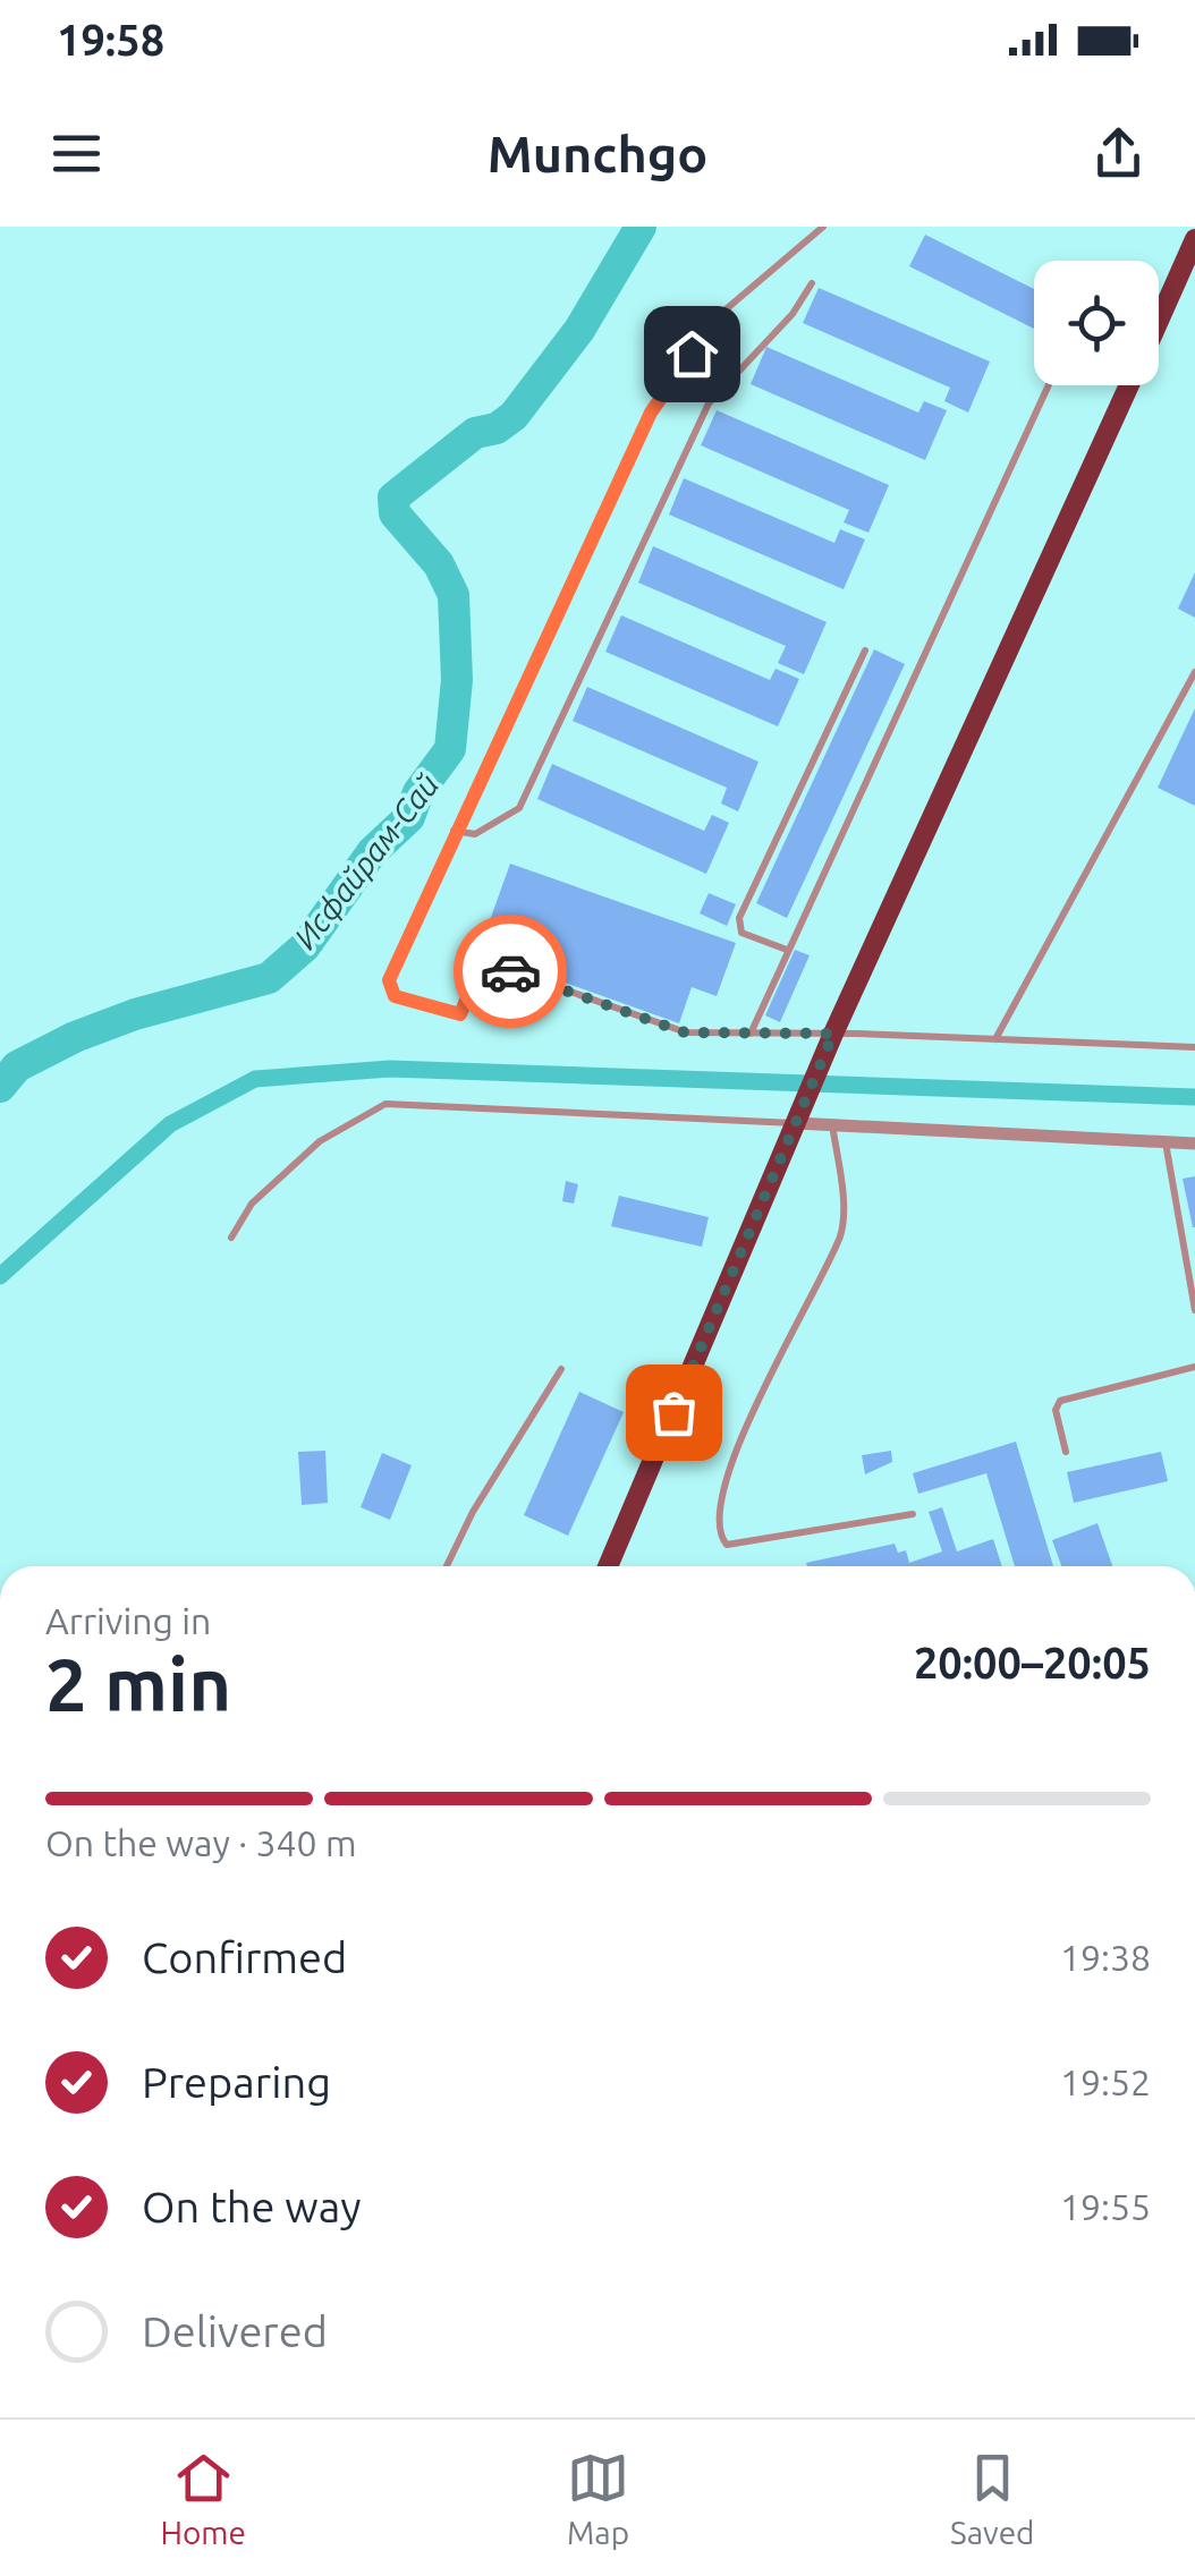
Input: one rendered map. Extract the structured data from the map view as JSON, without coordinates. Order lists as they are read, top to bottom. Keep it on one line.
{"water":["Исфайрам-Сай"],"page":{"status":"19:58","header":"Munchgo","heading":["2 min","Arriving in","20:00–20:05"],"bar":"On the way · 340 m","list":[["Confirmed","19:38"],["Preparing","19:52"],["On the way","19:55"],"Delivered"],"tabs":["Home","Map","Saved"]}}
